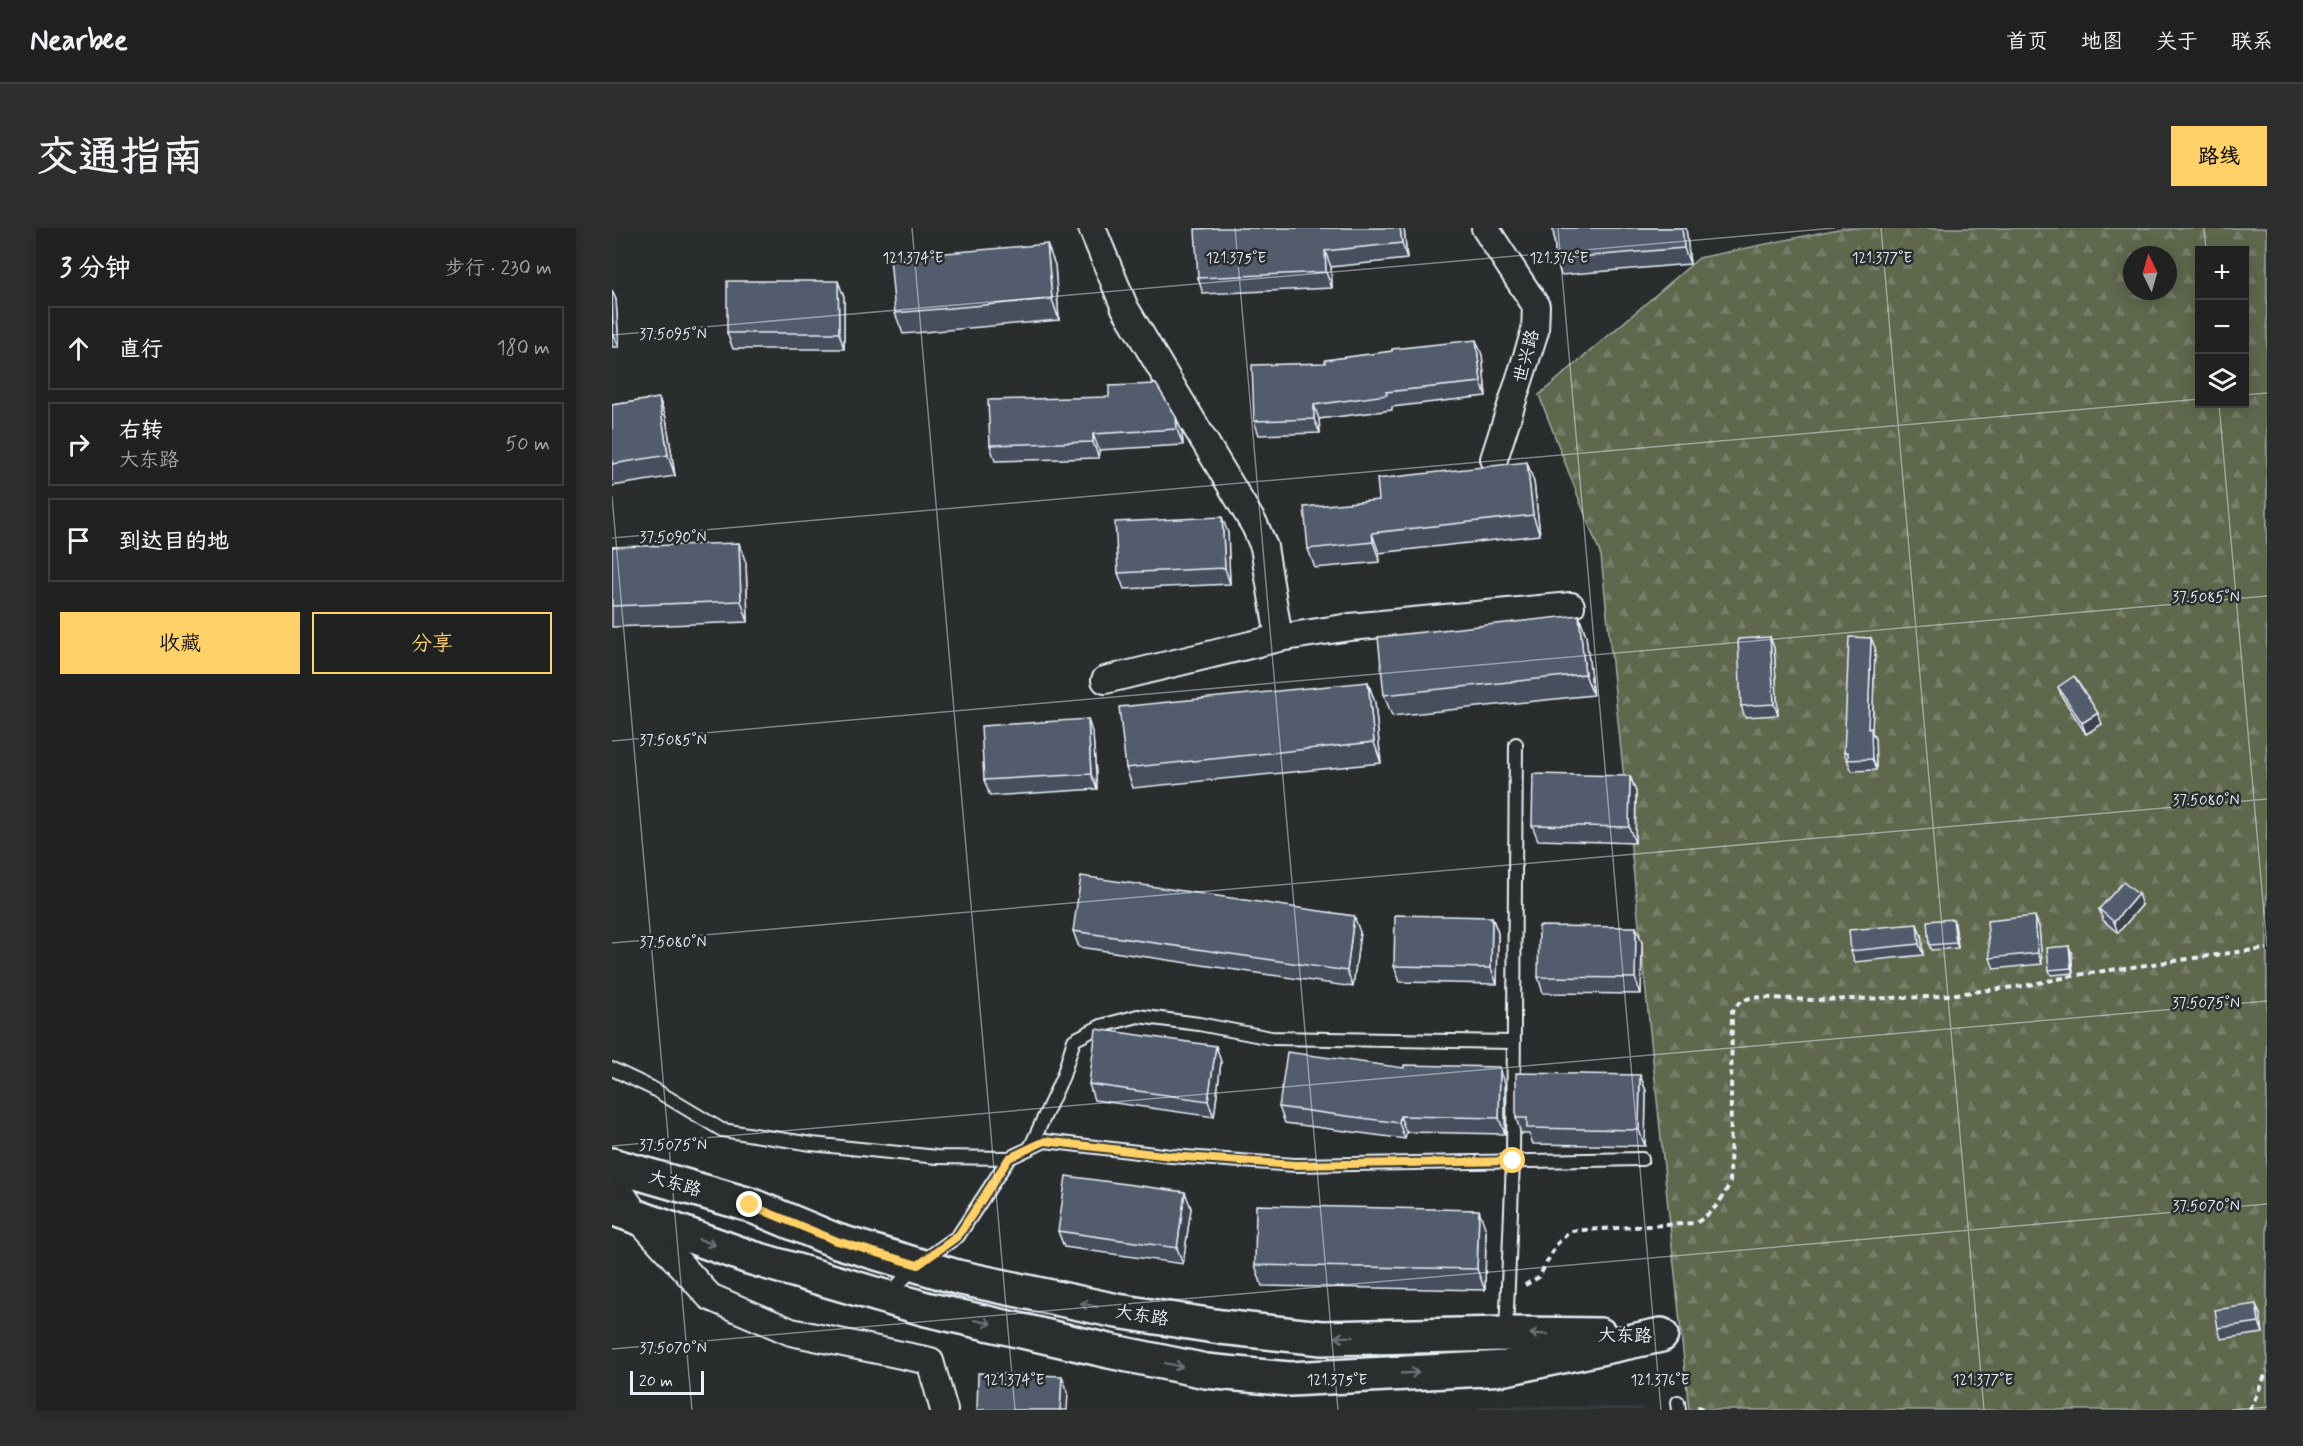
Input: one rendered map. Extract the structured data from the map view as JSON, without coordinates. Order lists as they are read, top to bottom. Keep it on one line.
{"streets":{"street":["世兴路","大东路"]},"scale_bar":"20 m","north":"top","page":{"header":"Nearbee","nav":["首页","地图","关于","联系"],"buttons":["路线",["收藏","分享"]],"title":"交通指南","heading":["3 分钟","步行 · 230 m"],"map_buttons":["+","−"],"list":[["直行","180 m"],["右转","大东路","50 m"],"到达目的地"],"scale":"20 m"},"coordinates":["121.374°E","121.375°E","121.376°E","121.377°E","37.5095°N","37.5090°N","37.5085°N","37.5080°N","37.5075°N","37.5070°N"]}
